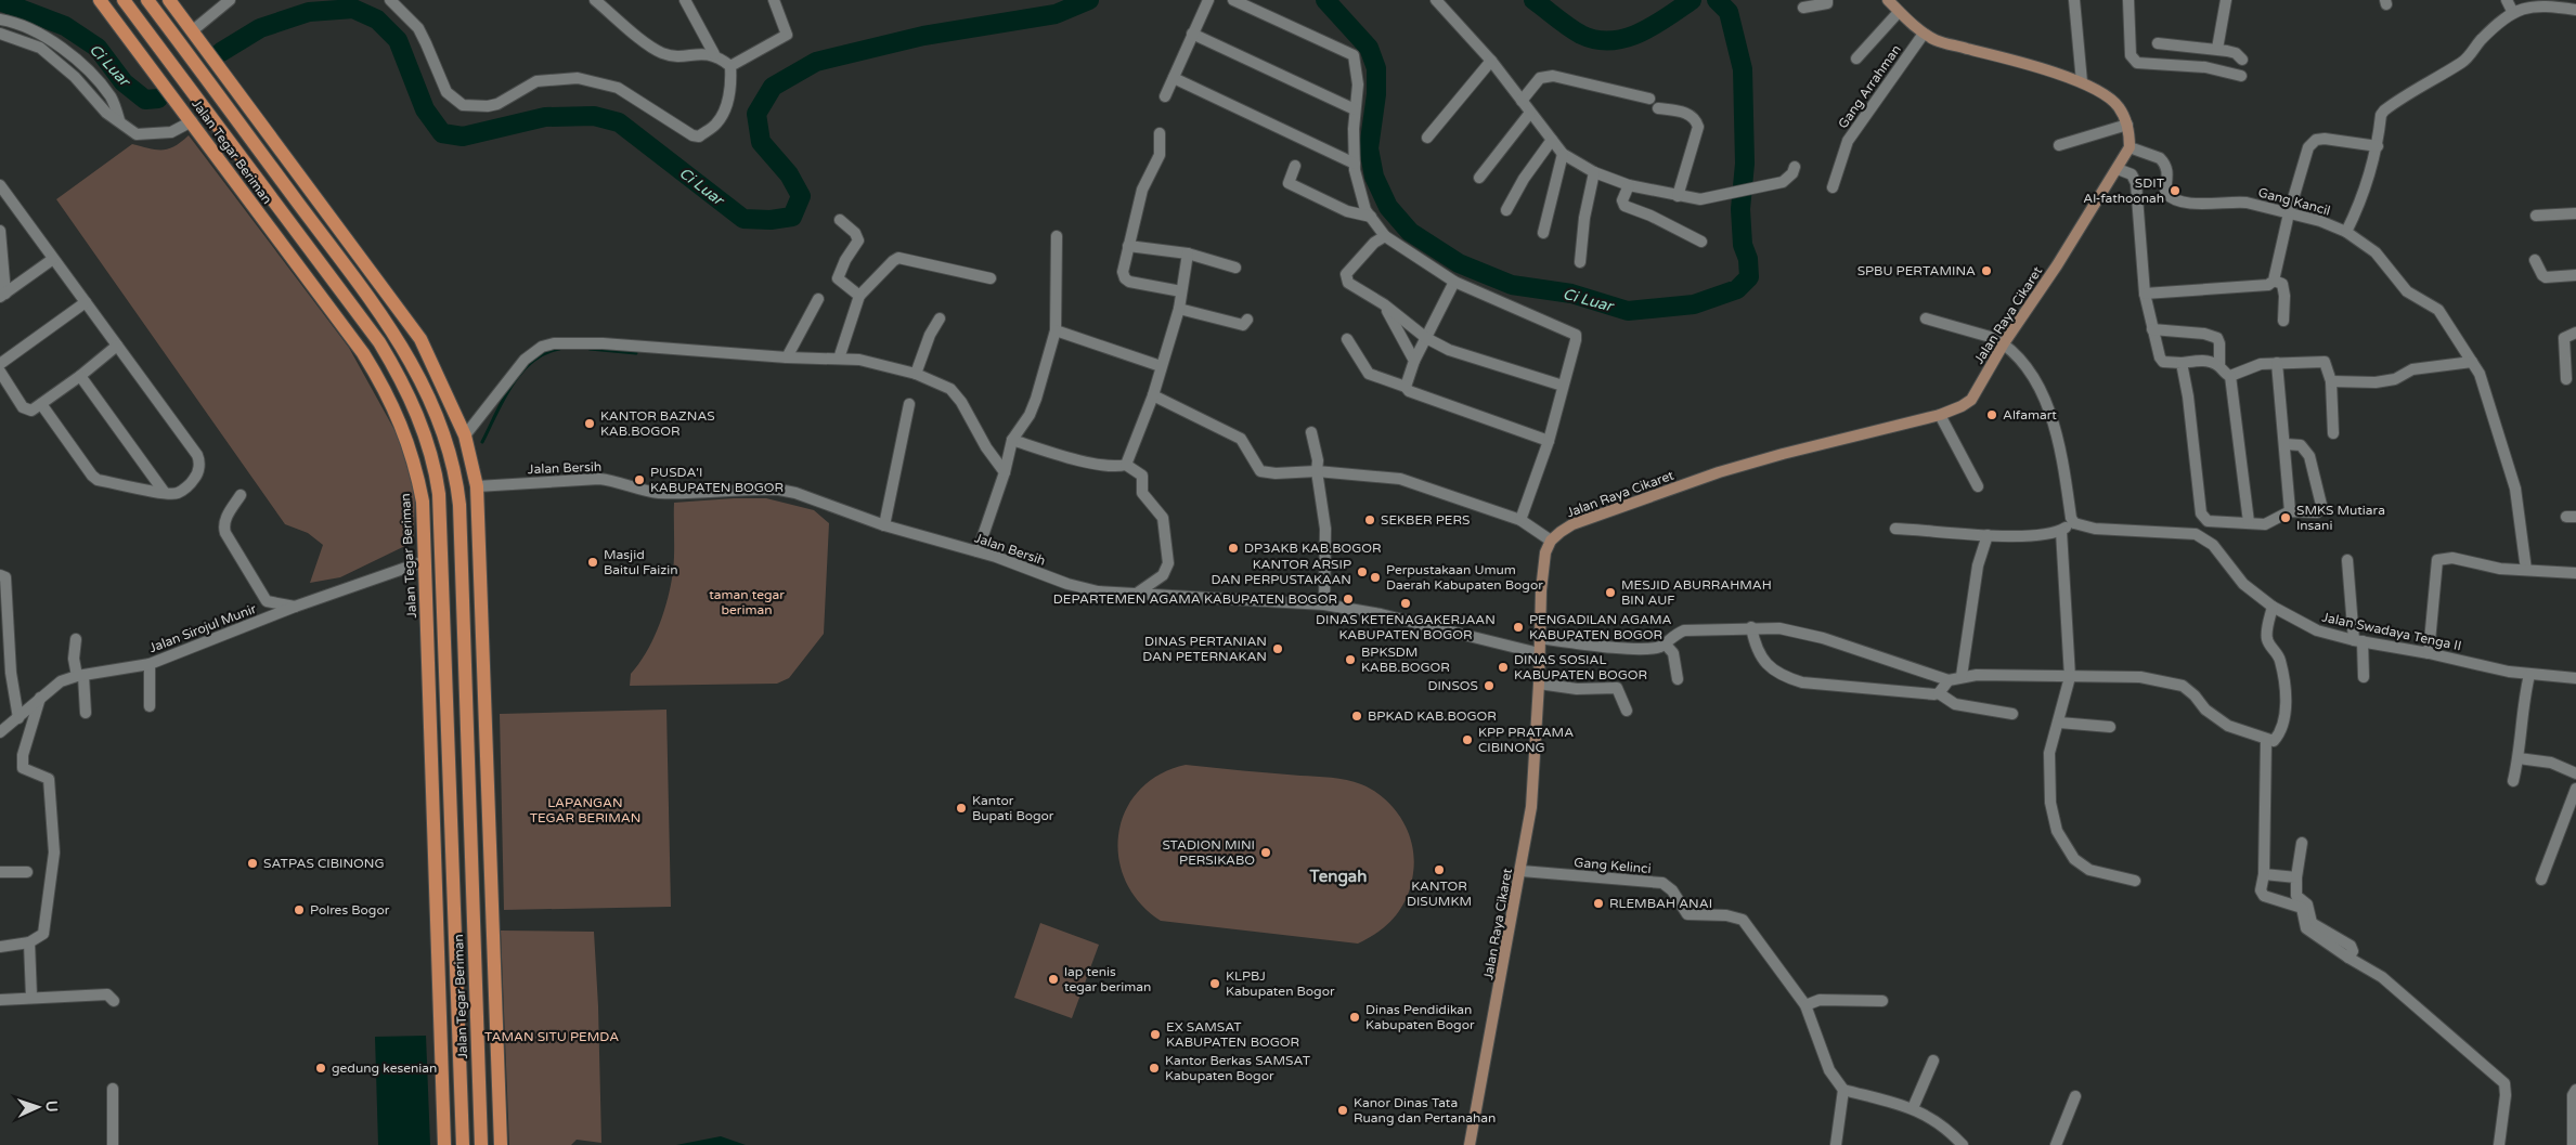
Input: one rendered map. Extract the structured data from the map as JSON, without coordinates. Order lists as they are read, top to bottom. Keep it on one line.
{"streets":{"main road":["Jalan Tegar Beriman","Jalan Raya Cikaret"],"street":["Gang Arrahman","Gang Kancil","Jalan Bersih","Jalan Sirojul Munir","Jalan Swadaya Tenga II","Gang Kelinci"]},"crossings":[["Jalan Tegar Beriman","Jalan Sirojul Munir"],["Gang Kancil","Jalan Raya Cikaret"],["Jalan Raya Cikaret","Jalan Bersih"],["Jalan Raya Cikaret","Gang Kelinci"]],"districts":["Tengah"],"water":["Ci Luar"],"parks":["taman tegar beriman","LAPANGAN TEGAR BERIMAN","TAMAN SITU PEMDA"],"places":["SDIT Al-fathoonah","SPBU PERTAMINA","Alfamart","KANTOR BAZNAS KAB.BOGOR","PUSDA'I KABUPATEN BOGOR","SMKS Mutiara Insani","SEKBER PERS","DP3AKB KAB.BOGOR","Masjid Baitul Faizin","KANTOR ARSIP DAN PERPUSTAKAAN","Perpustakaan Umum Daerah Kabupaten Bogor","MESJID ABURRAHMAH BIN AUF","DEPARTEMEN AGAMA KABUPATEN BOGOR","DINAS KETENAGAKERJAAN KABUPATEN BOGOR","PENGADILAN AGAMA KABUPATEN BOGOR","DINAS PERTANIAN DAN PETERNAKAN","BPKSDM KABB.BOGOR","DINAS SOSIAL KABUPATEN BOGOR","DINSOS","BPKAD KAB.BOGOR","KPP PRATAMA CIBINONG","Kantor Bupati Bogor","STADION MINI PERSIKABO","SATPAS CIBINONG","KANTOR DISUMKM","RLEMBAH ANAI","Polres Bogor","lap tenis tegar beriman","KLPBJ Kabupaten Bogor","Dinas Pendidikan Kabupaten Bogor","EX SAMSAT KABUPATEN BOGOR","gedung kesenian","Kantor Berkas SAMSAT Kabupaten Bogor","Kanor Dinas Tata Ruang dan Pertanahan"],"north":"right"}
